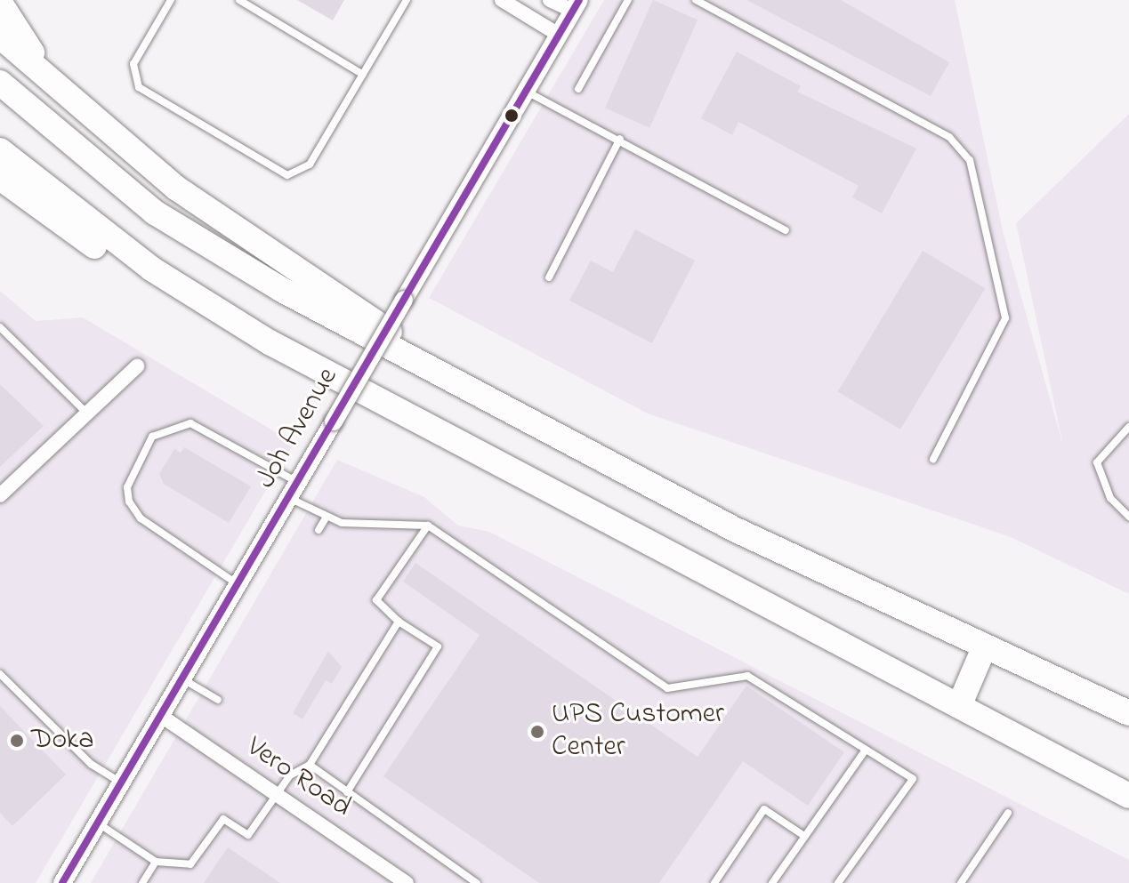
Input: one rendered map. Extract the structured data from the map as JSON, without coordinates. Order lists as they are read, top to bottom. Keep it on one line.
{"streets":{"street":["Joh Avenue","Vero Road"]},"crossings":[["Joh Avenue","Vero Road"]],"places":["UPS Customer Center","Doka"]}
